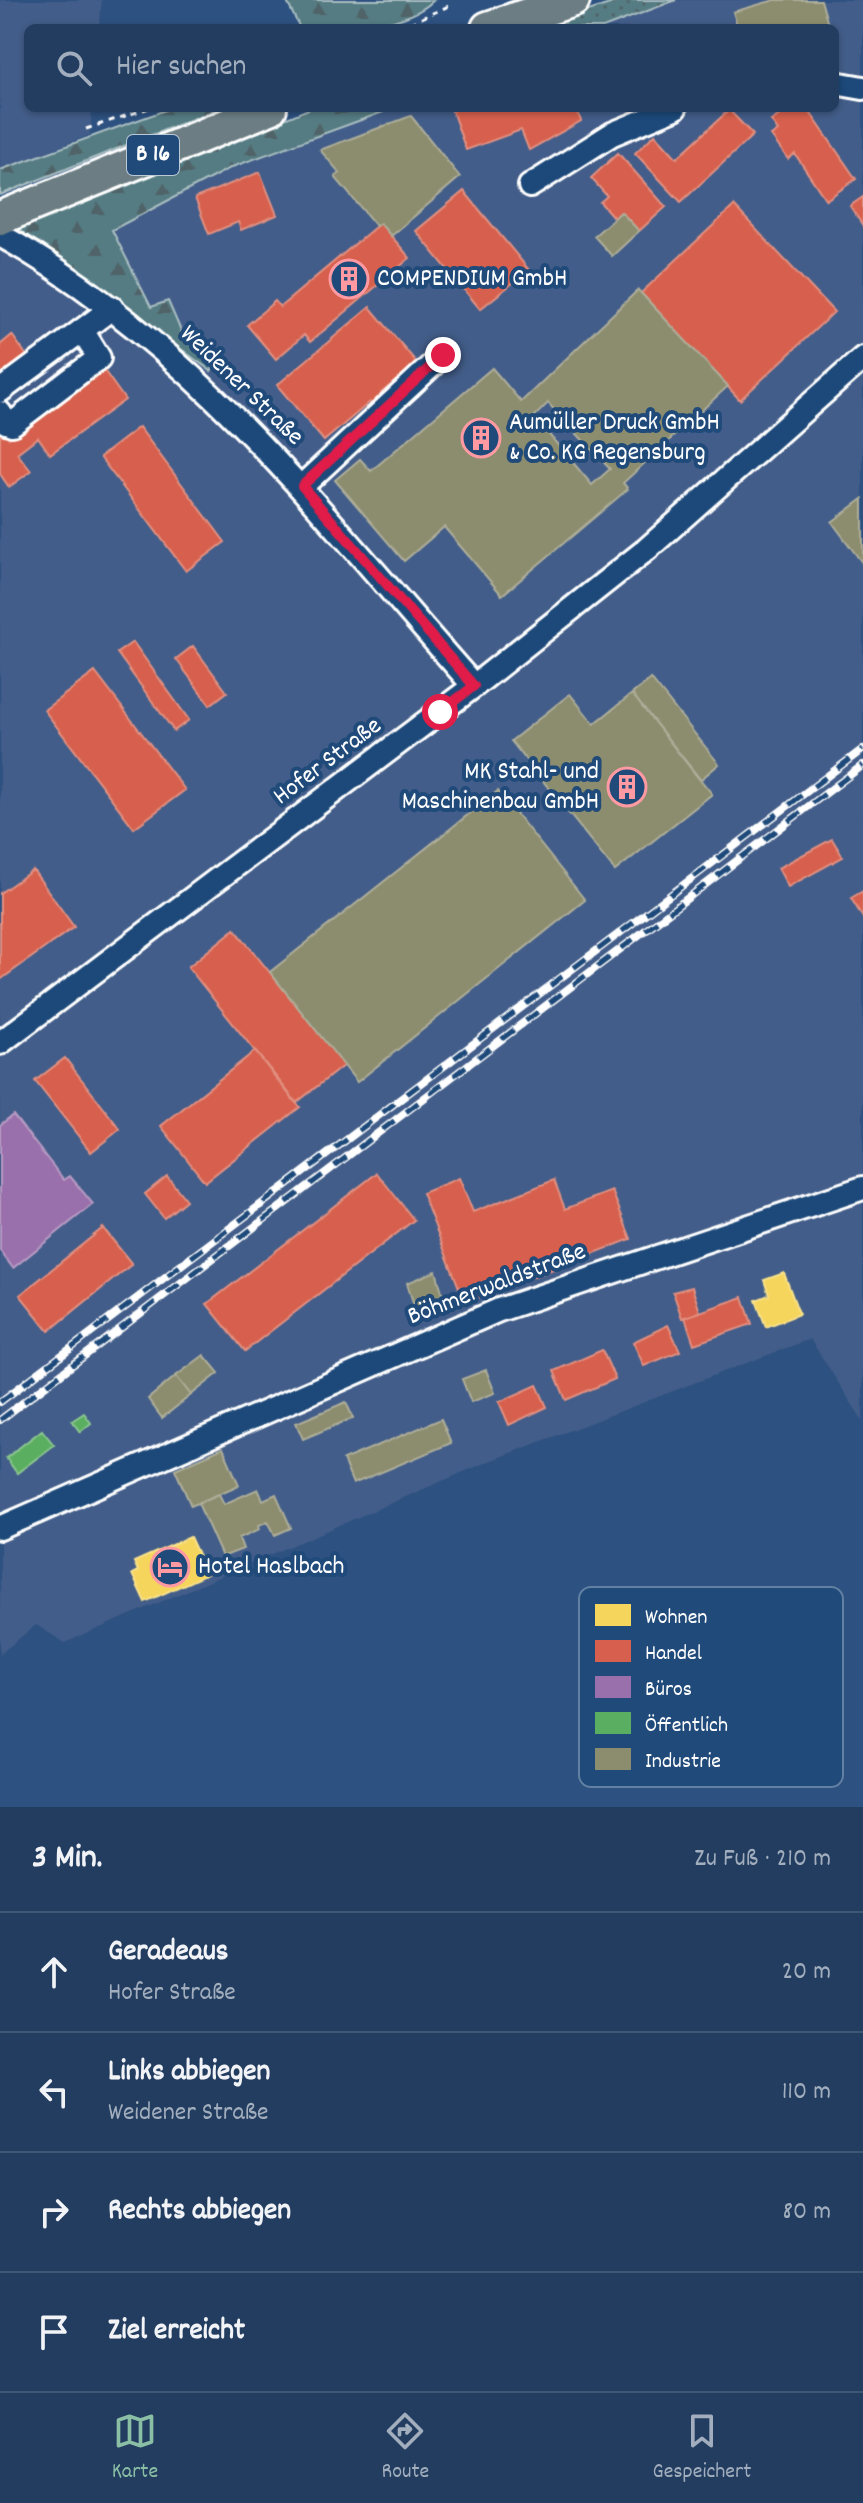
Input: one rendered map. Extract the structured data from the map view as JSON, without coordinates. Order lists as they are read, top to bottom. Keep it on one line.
{"streets":{"highway":["B 16"],"street":["Weidener Straße","Hofer Straße","Böhmerwaldstraße"]},"crossings":[["Weidener Straße","Hofer Straße"]],"places":{"building":["COMPENDIUM GmbH","Aumüller Druck GmbH & Co. KG Regensburg","MK Stahl- und Maschinenbau GmbH"],"hotel":["Hotel Haslbach"]},"legend":["Wohnen","Handel","Büros","Öffentlich","Industrie"],"page":{"search":"Hier suchen","heading":["3 Min.","Zu Fuß · 210 m"],"list":[["Geradeaus","Hofer Straße","20 m"],["Links abbiegen","Weidener Straße","110 m"],["Rechts abbiegen","80 m"],"Ziel erreicht"],"nav":["Karte","Route","Gespeichert"]}}
